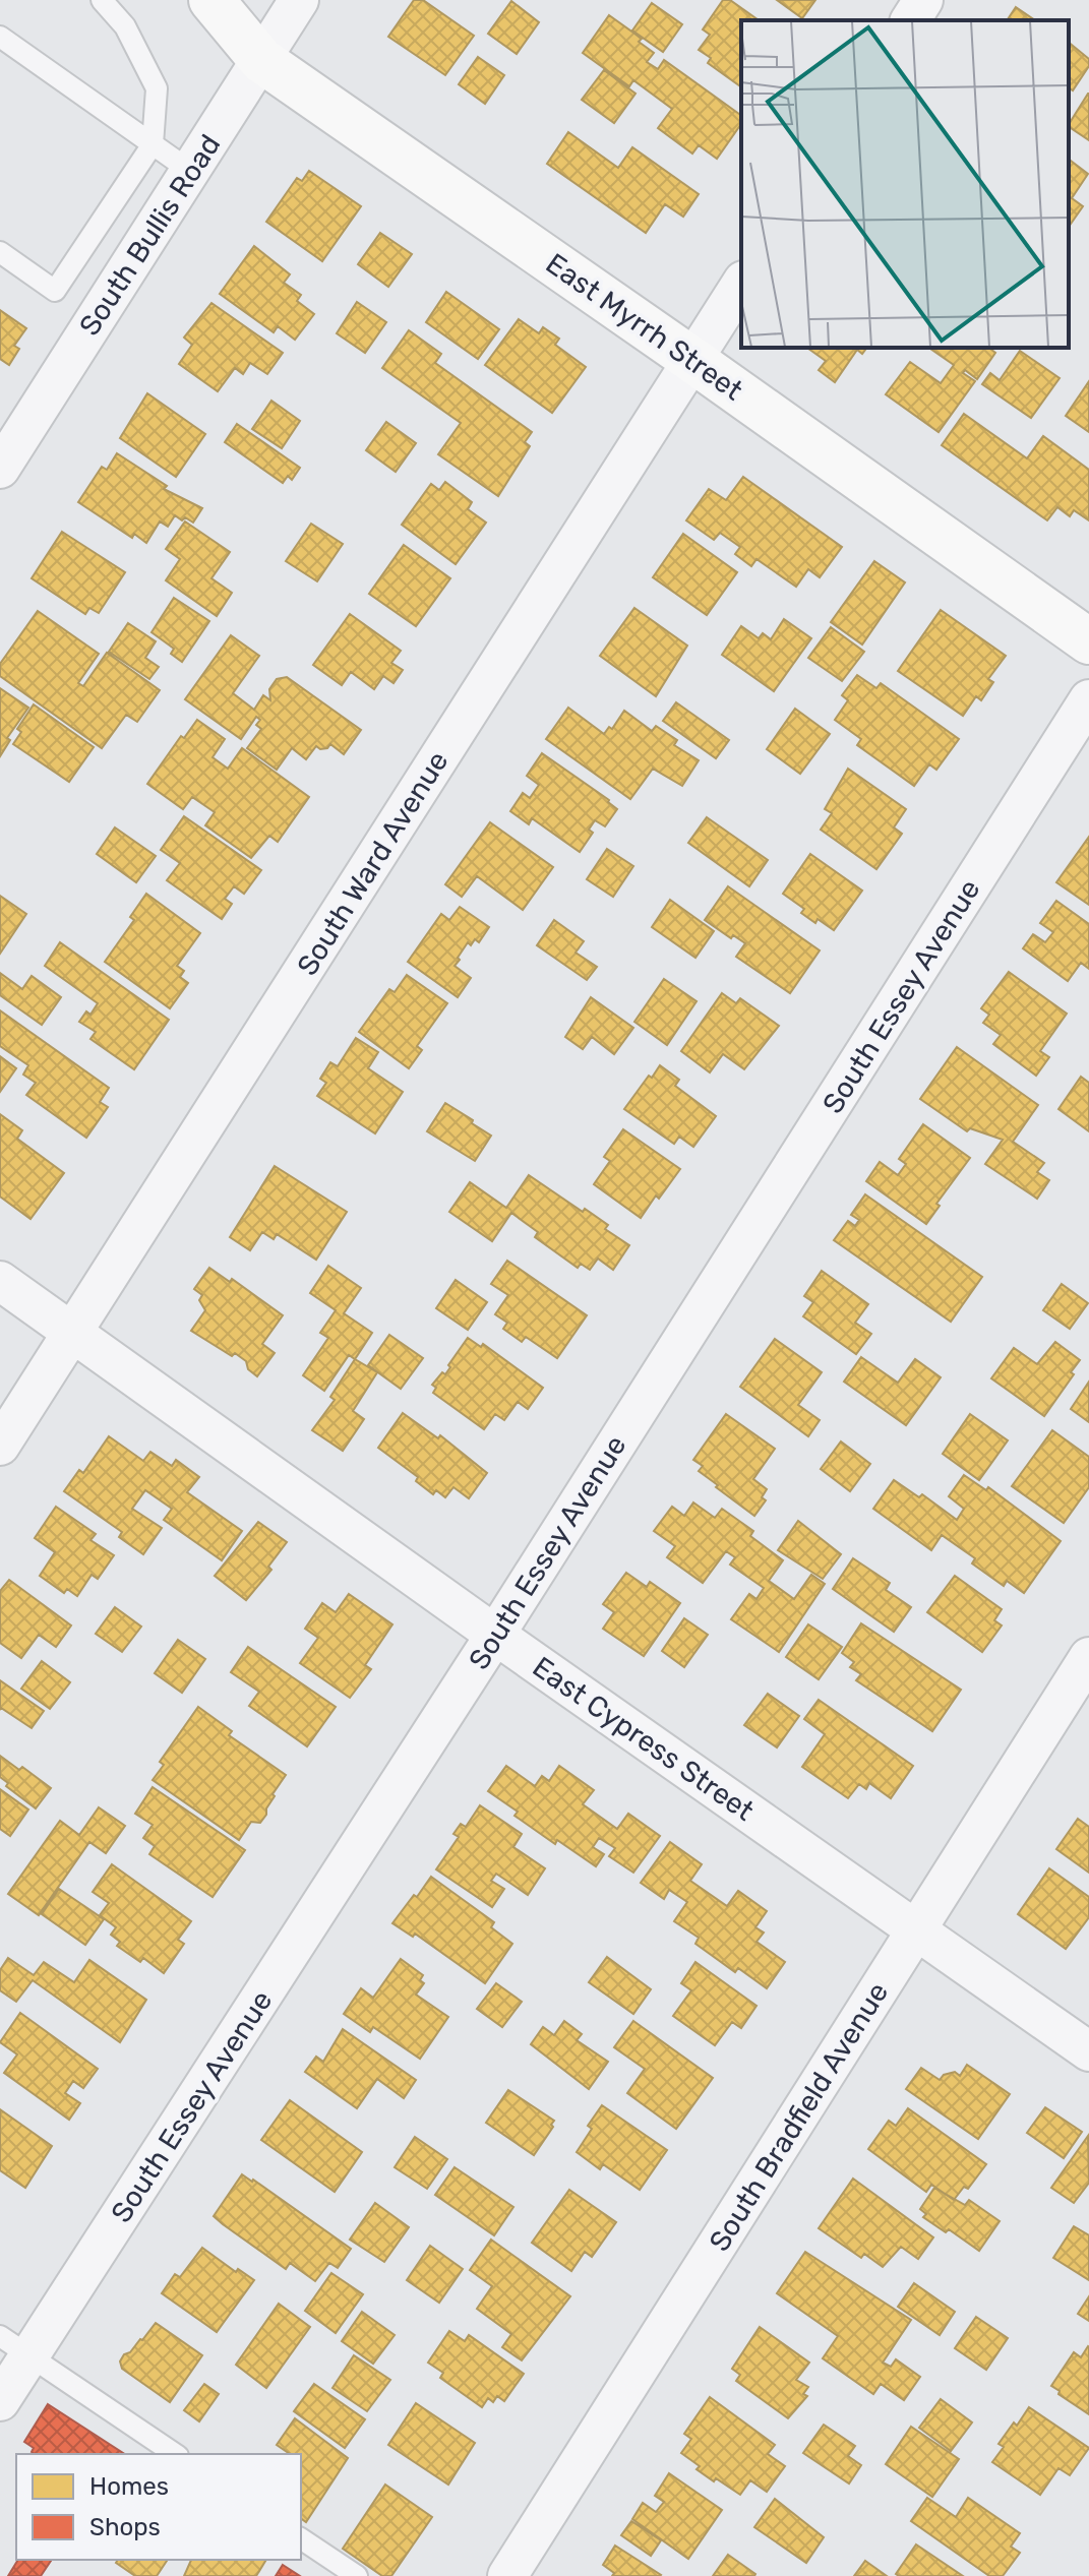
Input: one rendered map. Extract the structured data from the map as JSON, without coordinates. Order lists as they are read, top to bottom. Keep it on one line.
{"streets":{"street":["South Bullis Road","East Myrrh Street","South Ward Avenue","South Essey Avenue","East Cypress Street","South Bradfield Avenue"]},"crossings":[["South Bullis Road","East Myrrh Street"],["East Myrrh Street","South Ward Avenue"],["South Ward Avenue","East Cypress Street"],["South Essey Avenue","East Cypress Street"],["East Cypress Street","South Bradfield Avenue"]],"legend":["Homes","Shops"]}
